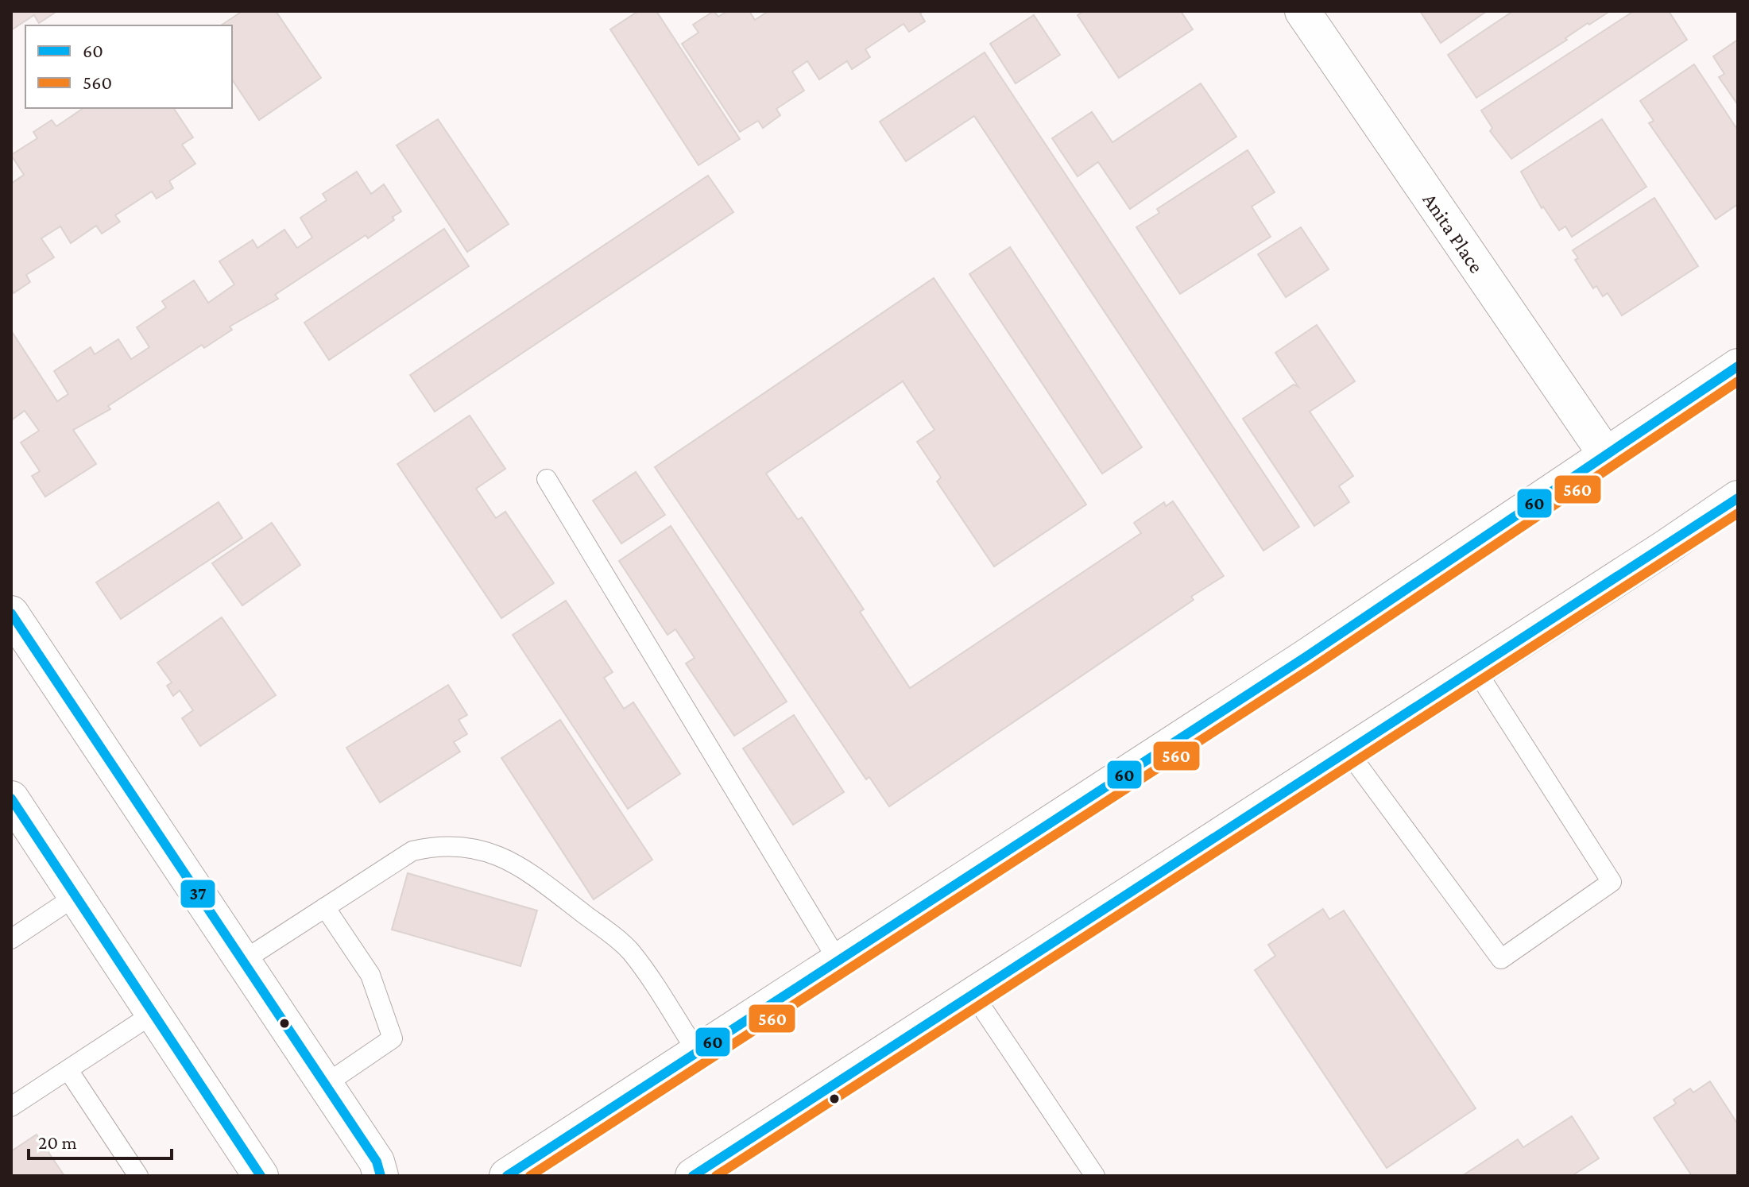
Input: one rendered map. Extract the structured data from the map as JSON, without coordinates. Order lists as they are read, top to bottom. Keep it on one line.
{"streets":{"main road":["Anita Place"]},"lines":["transit line 60","transit line 560","transit line 37"],"legend":["60","560"],"scale_bar":"20 m"}
